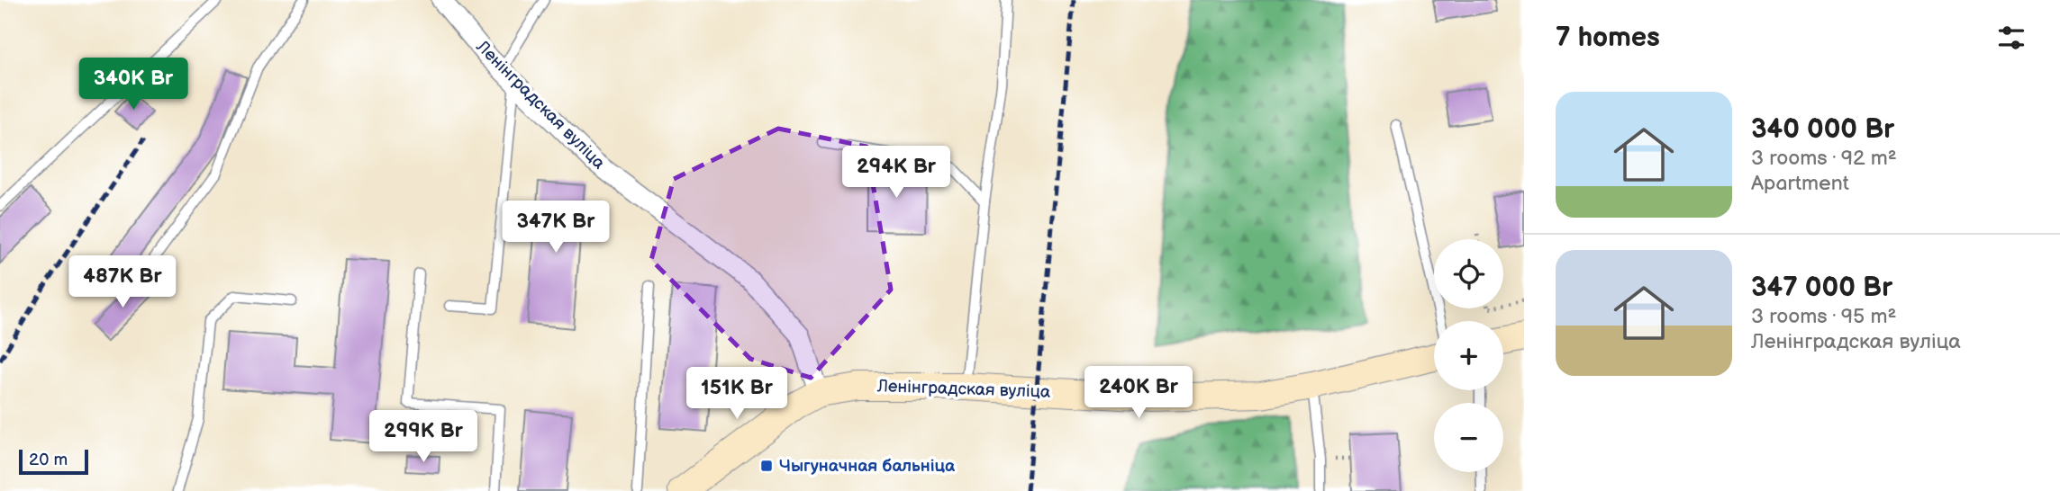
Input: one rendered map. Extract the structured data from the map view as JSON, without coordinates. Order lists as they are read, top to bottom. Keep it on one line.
{"streets":{"street":["Ленінградская вуліца"]},"places":{"transit":["Чыгуначная бальніца"]},"scale_bar":"20 m","page":{"heading":"7 homes","price":["340K Br","294K Br","347K Br","487K Br","240K Br","151K Br","299K Br"],"list":[{"name":"340 000 Br","note":"3 rooms · 92 m² · Apartment"},{"name":"347 000 Br","note":"3 rooms · 95 m² · Ленінградская вуліца"}],"map_buttons":["+","−"],"scale":"20 m"}}
